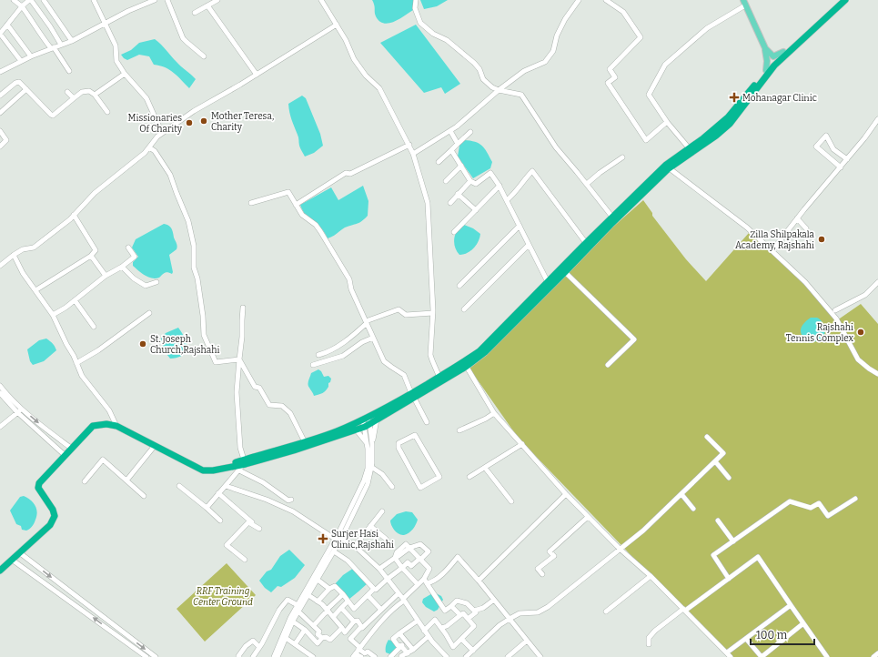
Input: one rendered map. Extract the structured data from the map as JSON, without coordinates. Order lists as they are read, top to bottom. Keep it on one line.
{"parks":["RRF Training Center Ground"],"places":{"health":["Mohanagar Clinic","Surjer Hasi Clinic,Rajshahi"],"other":["Mother Teresa, Charity","Missionaries Of Charity","Zilla Shilpakala Academy, Rajshahi","Rajshahi Tennis Complex","St. Joseph Church,Rajshahi"]},"scale_bar":"100 m"}
